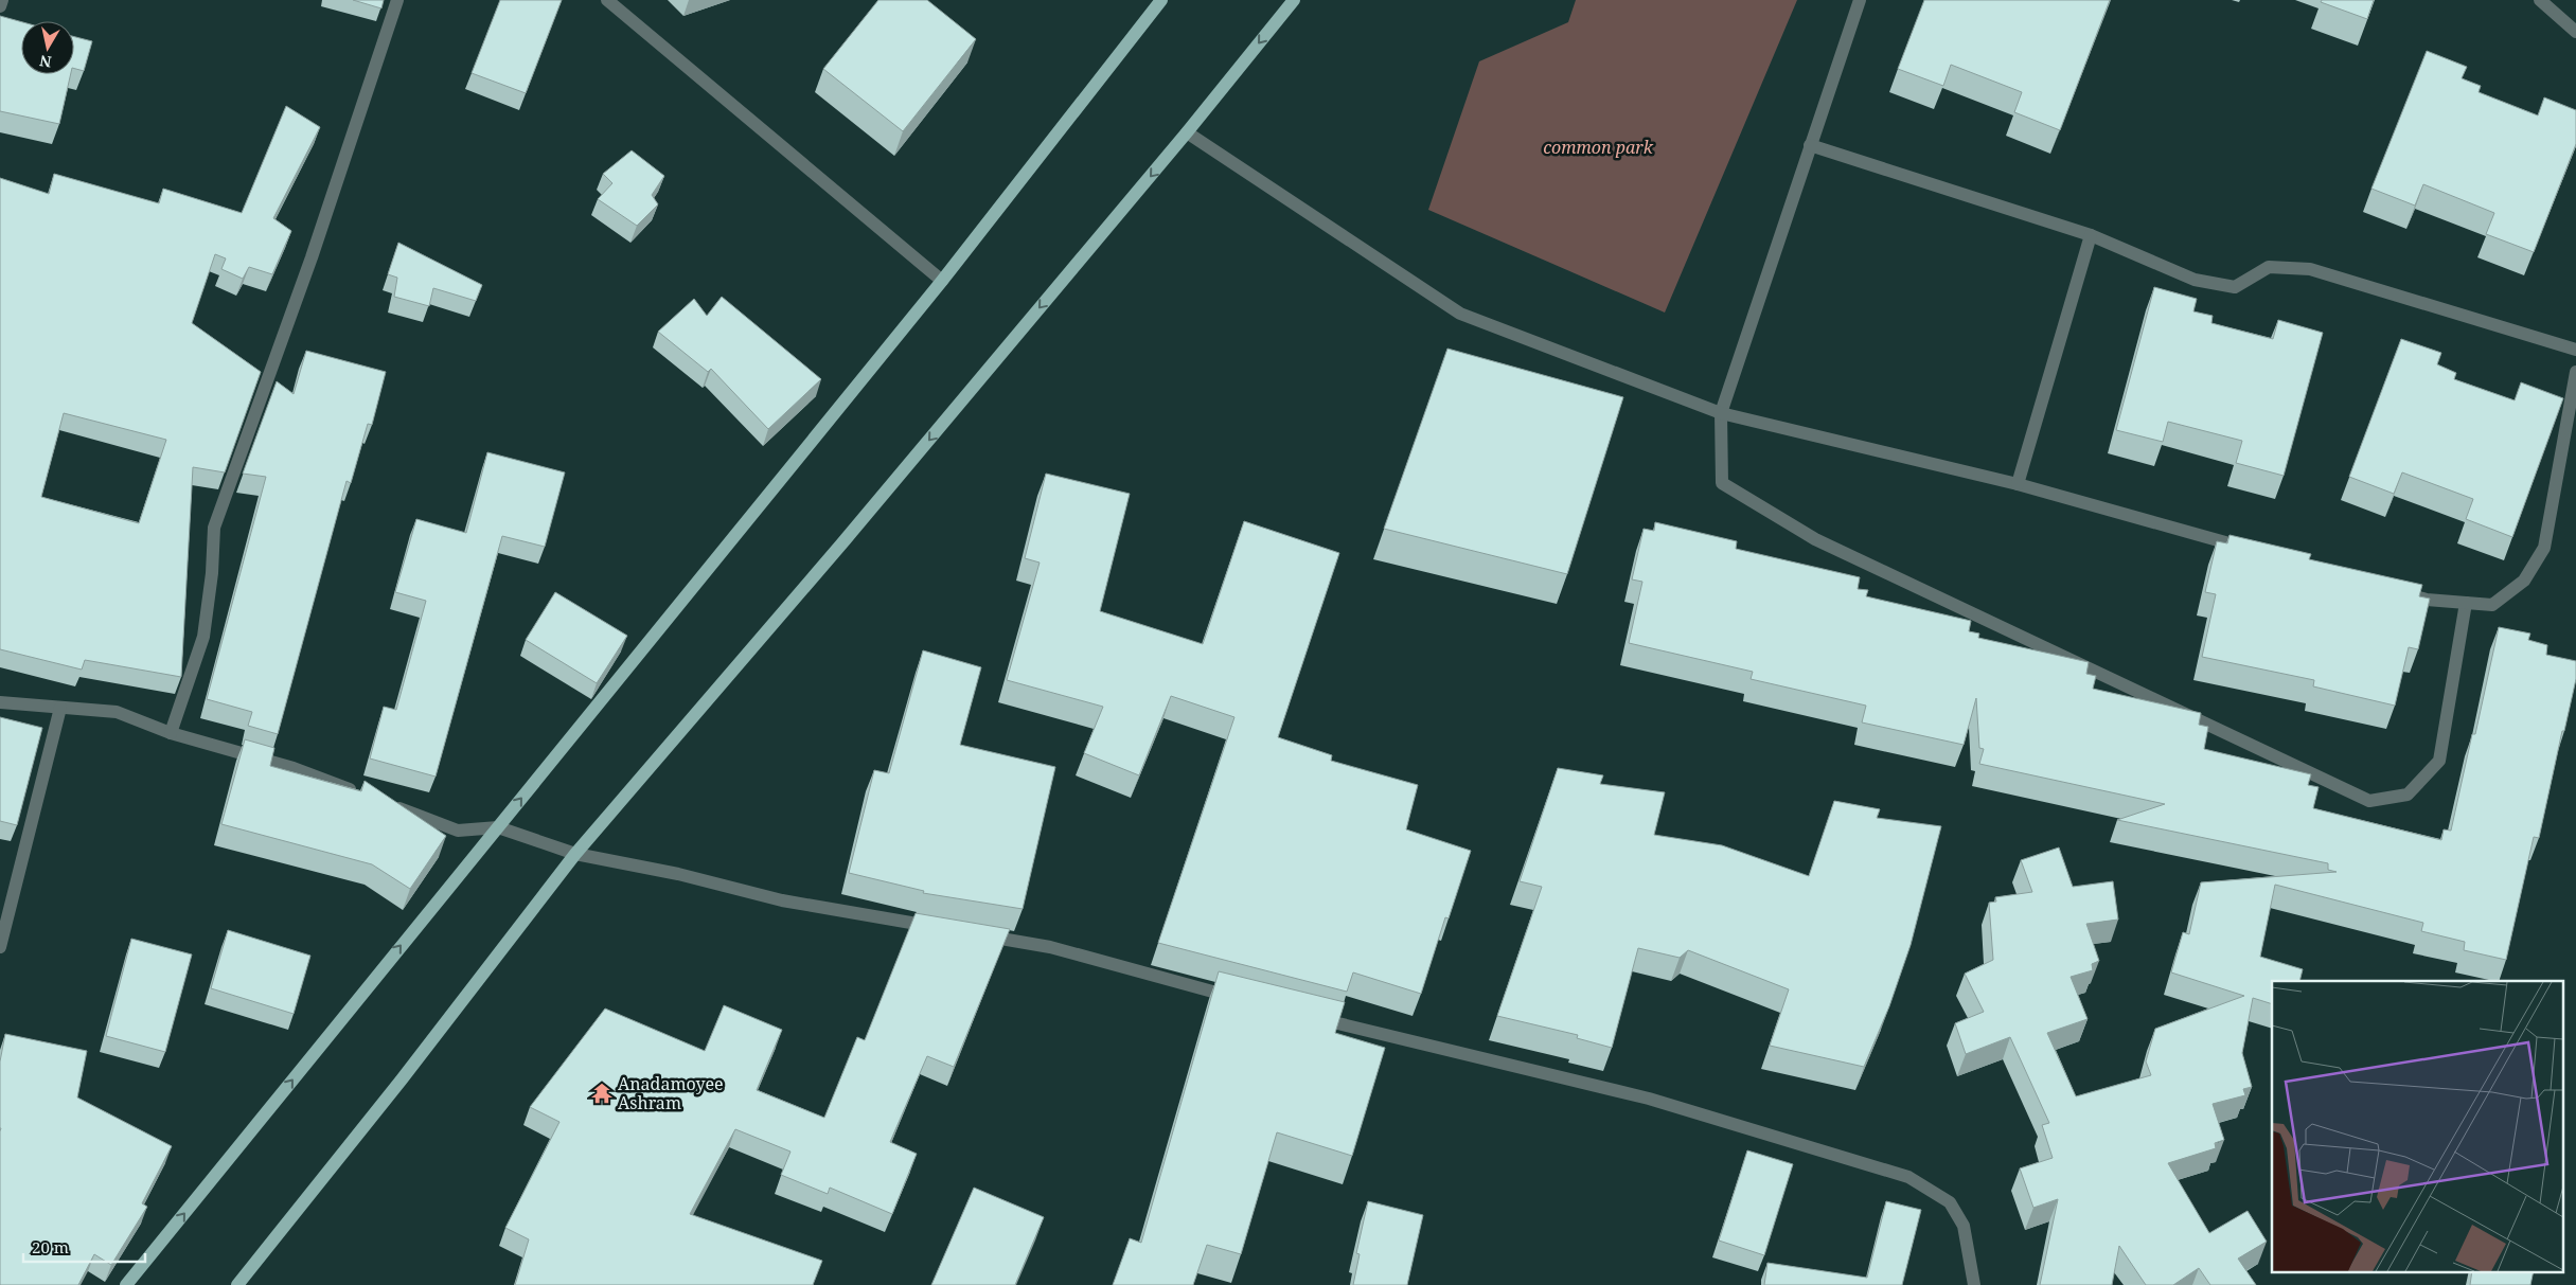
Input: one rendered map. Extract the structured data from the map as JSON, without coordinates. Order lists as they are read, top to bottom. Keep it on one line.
{"parks":["common park"],"places":{"temple":["Anadamoyee Ashram"]},"scale_bar":"20 m","north":"bottom"}
